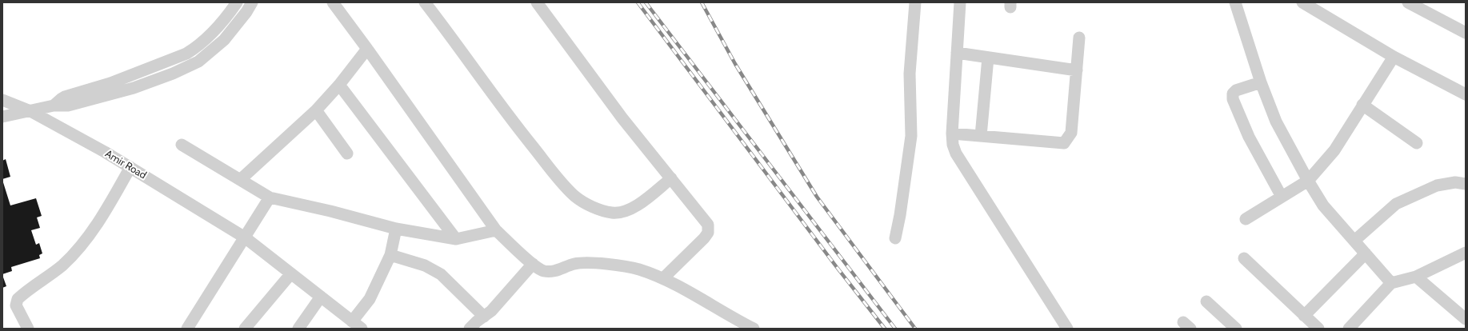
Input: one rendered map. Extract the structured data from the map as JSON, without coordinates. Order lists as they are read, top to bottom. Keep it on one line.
{"streets":{"street":["Amir Road"]}}
